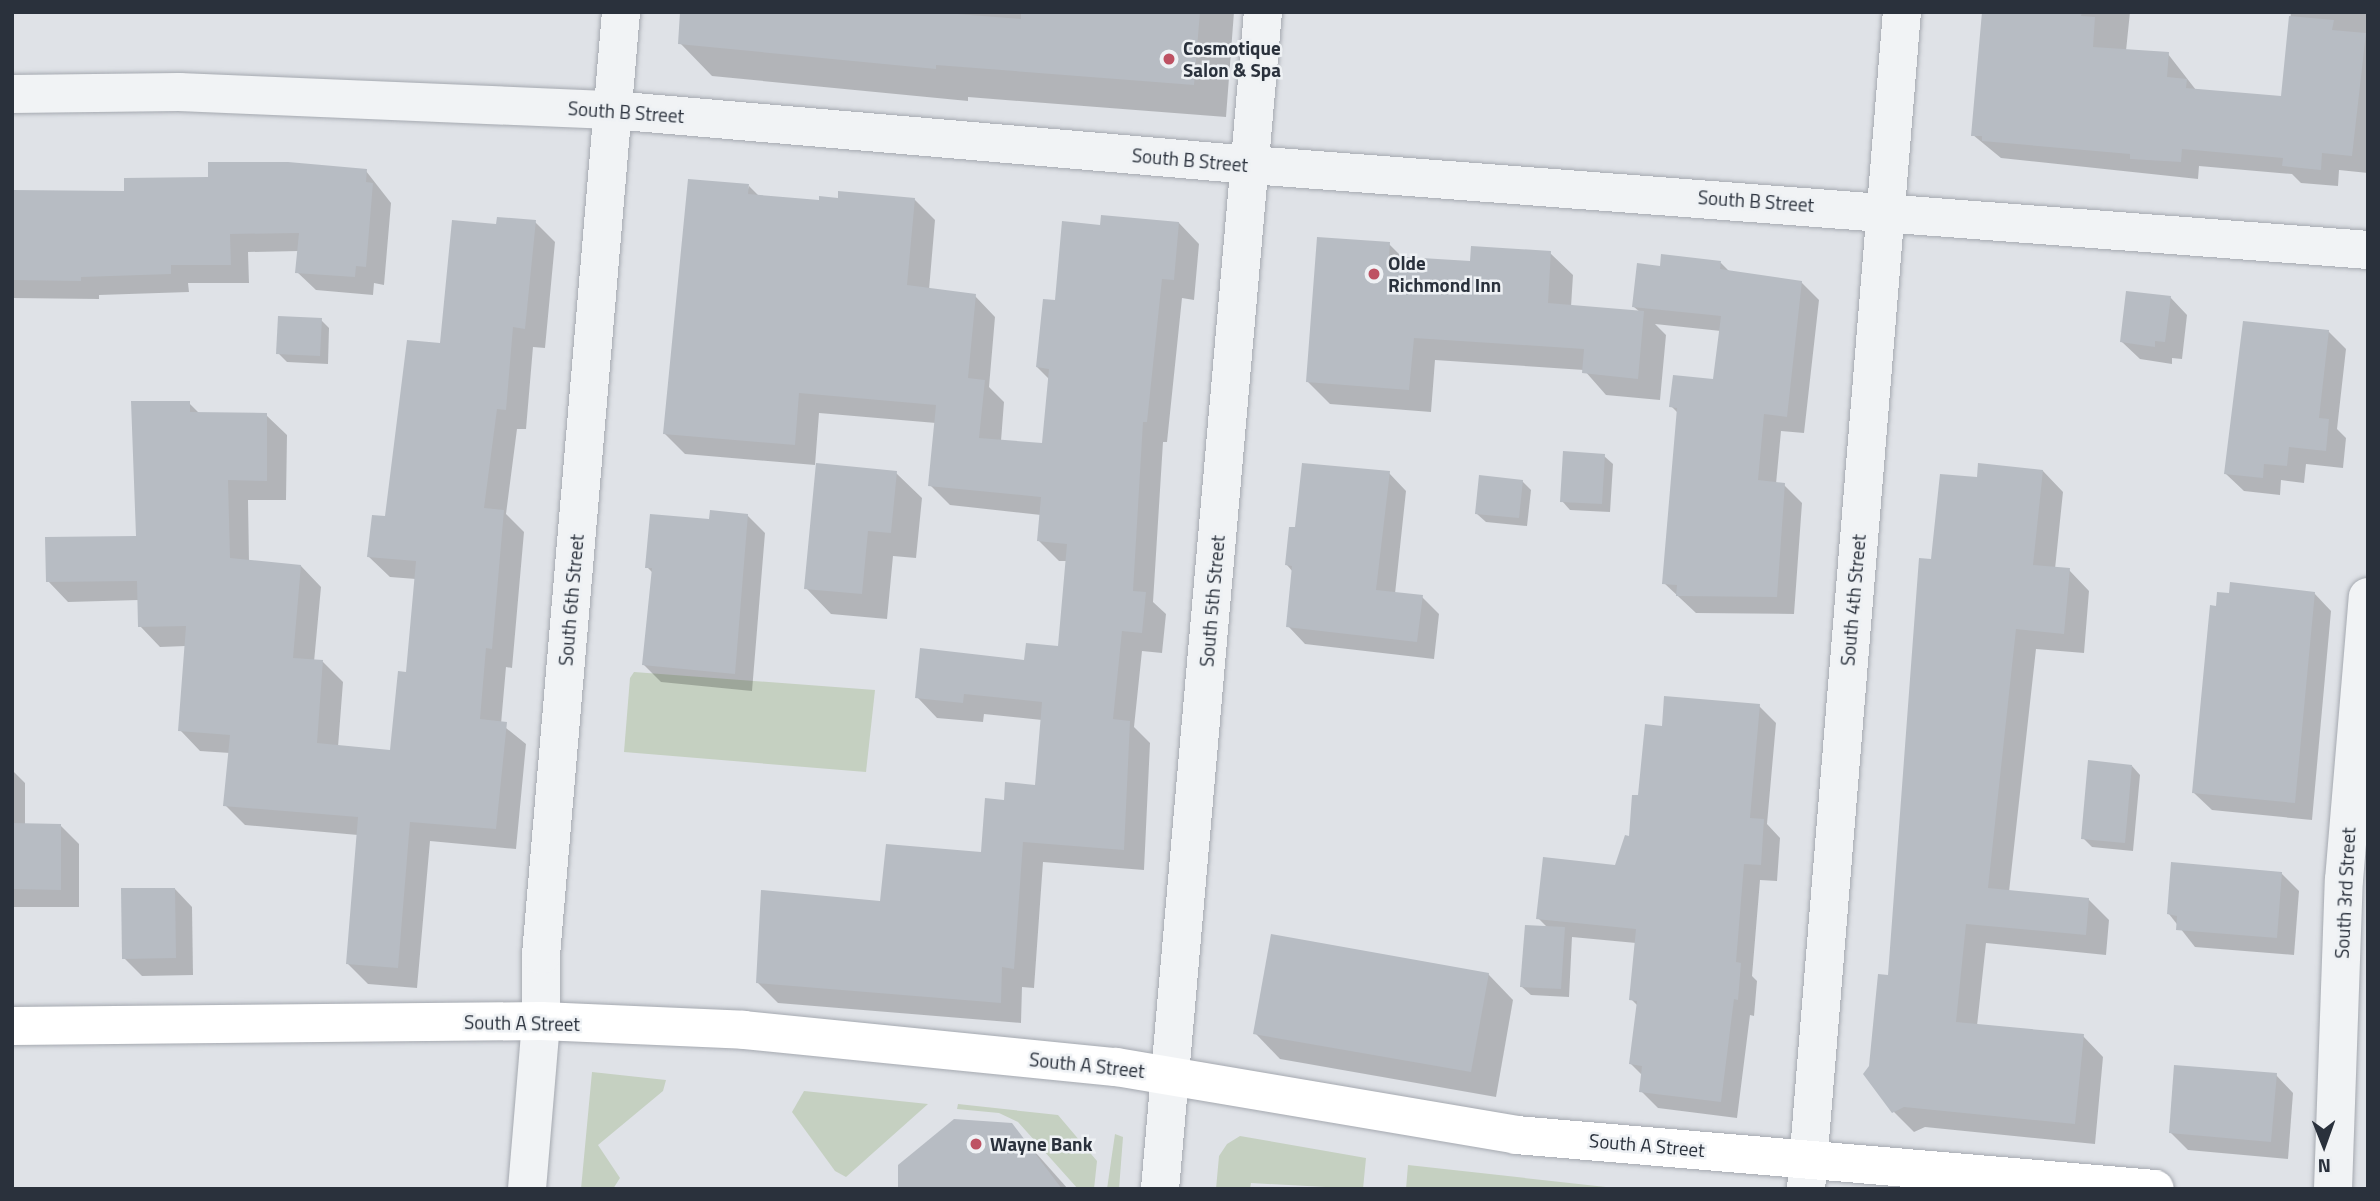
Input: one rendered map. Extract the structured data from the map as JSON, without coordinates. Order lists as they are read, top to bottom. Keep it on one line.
{"streets":{"main road":["South A Street"],"street":["South B Street","South 6th Street","South 4th Street","South 5th Street","South 3rd Street"]},"crossings":[["South B Street","South 6th Street"],["South B Street","South 4th Street"],["South B Street","South 5th Street"],["South 6th Street","South A Street"],["South 4th Street","South A Street"],["South 5th Street","South A Street"]],"places":["Cosmotique Salon & Spa","Olde Richmond Inn","Wayne Bank"],"north":"bottom"}
